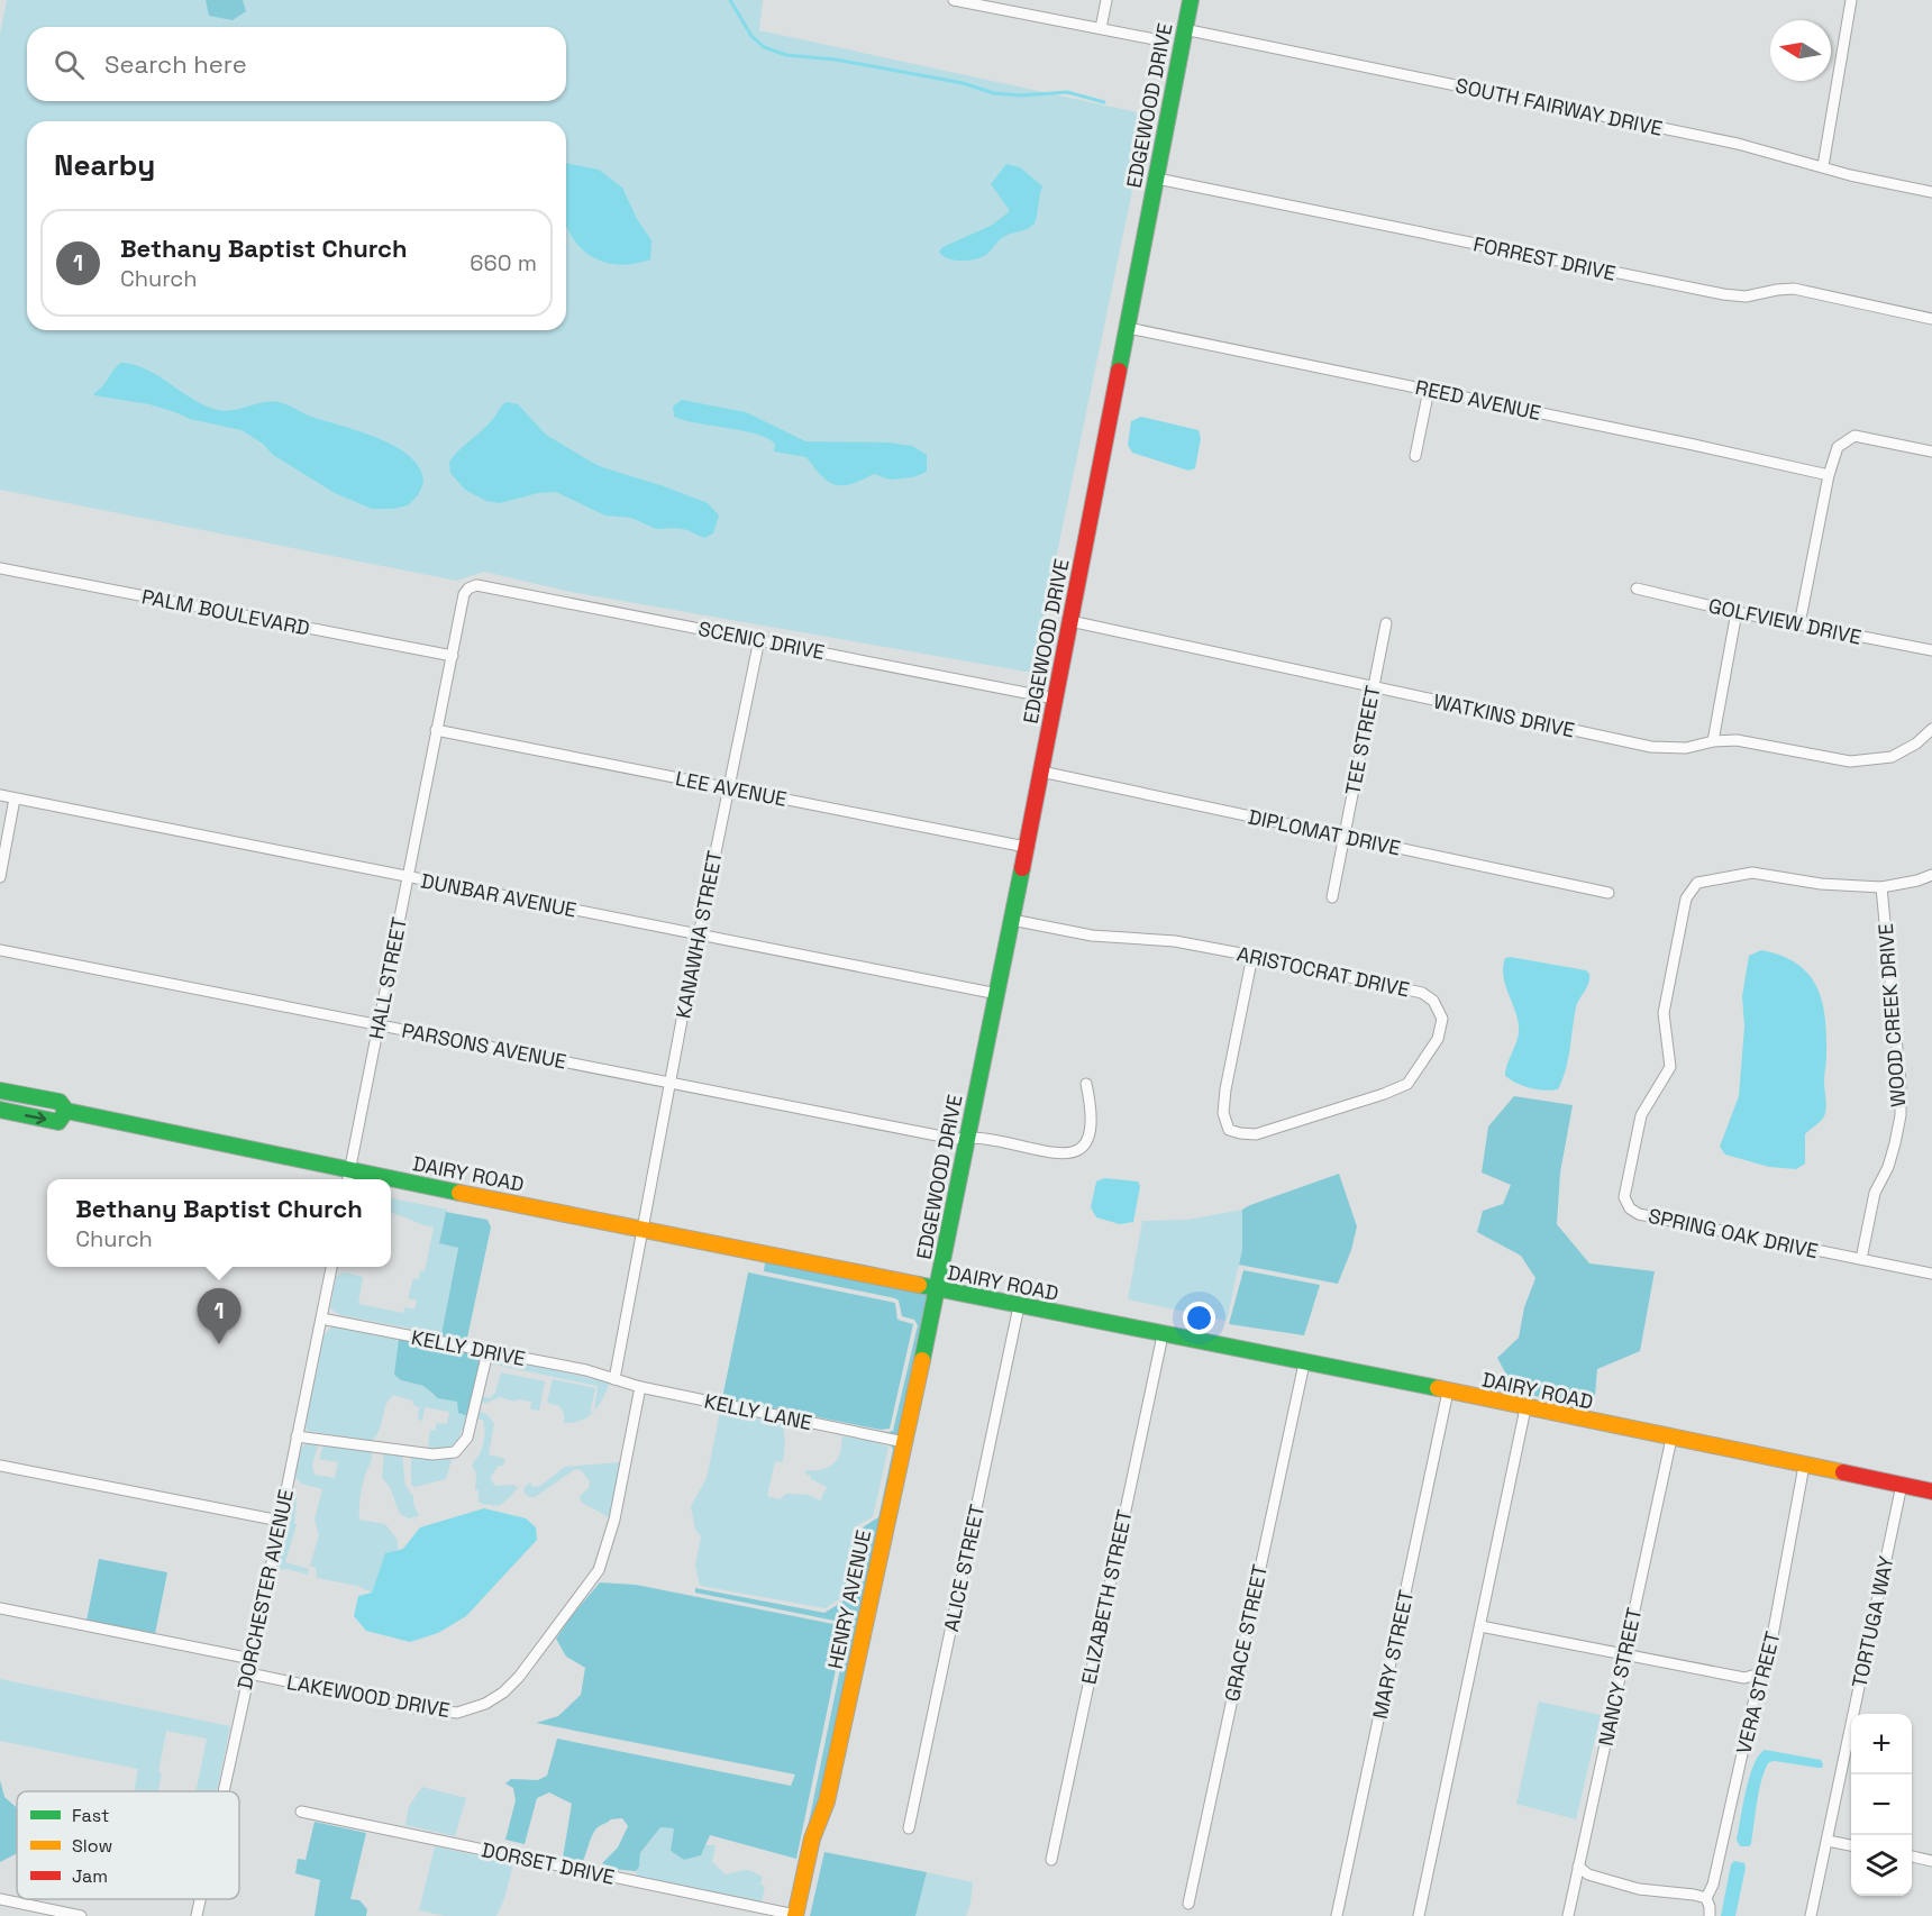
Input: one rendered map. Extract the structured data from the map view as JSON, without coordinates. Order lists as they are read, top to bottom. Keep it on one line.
{"streets":{"street":["EDGEWOOD DRIVE","SOUTH FAIRWAY DRIVE","FORREST DRIVE","REED AVENUE","PALM BOULEVARD","GOLFVIEW DRIVE","SCENIC DRIVE","WATKINS DRIVE","TEE STREET","LEE AVENUE","DIPLOMAT DRIVE","DUNBAR AVENUE","KANAWHA STREET","ARISTOCRAT DRIVE","HALL STREET","WOOD CREEK DRIVE","PARSONS AVENUE","DAIRY ROAD","SPRING OAK DRIVE","KELLY DRIVE","KELLY LANE","ALICE STREET","DORCHESTER AVENUE","ELIZABETH STREET","HENRY AVENUE","TORTUGA WAY","GRACE STREET","MARY STREET","NANCY STREET","VERA STREET","LAKEWOOD DRIVE","DORSET DRIVE"]},"crossings":[["EDGEWOOD DRIVE","SOUTH FAIRWAY DRIVE"],["EDGEWOOD DRIVE","FORREST DRIVE"],["EDGEWOOD DRIVE","REED AVENUE"],["EDGEWOOD DRIVE","SCENIC DRIVE"],["EDGEWOOD DRIVE","WATKINS DRIVE"],["EDGEWOOD DRIVE","LEE AVENUE"],["EDGEWOOD DRIVE","DIPLOMAT DRIVE"],["EDGEWOOD DRIVE","DUNBAR AVENUE"],["EDGEWOOD DRIVE","ARISTOCRAT DRIVE"],["EDGEWOOD DRIVE","PARSONS AVENUE"],["EDGEWOOD DRIVE","DAIRY ROAD"],["EDGEWOOD DRIVE","HENRY AVENUE"],["PALM BOULEVARD","HALL STREET"],["SCENIC DRIVE","KANAWHA STREET"],["SCENIC DRIVE","HALL STREET"],["WATKINS DRIVE","TEE STREET"],["TEE STREET","DIPLOMAT DRIVE"],["LEE AVENUE","KANAWHA STREET"],["LEE AVENUE","HALL STREET"],["DUNBAR AVENUE","KANAWHA STREET"],["DUNBAR AVENUE","HALL STREET"],["KANAWHA STREET","PARSONS AVENUE"],["KANAWHA STREET","DAIRY ROAD"],["KANAWHA STREET","KELLY DRIVE"],["KANAWHA STREET","KELLY LANE"],["HALL STREET","PARSONS AVENUE"],["HALL STREET","DAIRY ROAD"],["WOOD CREEK DRIVE","SPRING OAK DRIVE"],["DAIRY ROAD","ALICE STREET"],["DAIRY ROAD","ELIZABETH STREET"],["DAIRY ROAD","HENRY AVENUE"],["DAIRY ROAD","TORTUGA WAY"],["DAIRY ROAD","GRACE STREET"],["DAIRY ROAD","MARY STREET"],["DAIRY ROAD","NANCY STREET"],["DAIRY ROAD","VERA STREET"],["KELLY DRIVE","KELLY LANE"],["KELLY DRIVE","DORCHESTER AVENUE"],["KELLY LANE","HENRY AVENUE"],["KELLY LANE","LAKEWOOD DRIVE"],["DORCHESTER AVENUE","LAKEWOOD DRIVE"],["HENRY AVENUE","DORSET DRIVE"]],"legend":["Fast","Slow","Jam"],"north":"left","page":{"search":"Search here","heading":"Nearby","list":[{"mark":"1","name":"Bethany Baptist Church","note":"Church","value":"660 m"}],"popup":["Bethany Baptist Church","Church"],"pins":"1","map_buttons":["+","−"]}}
